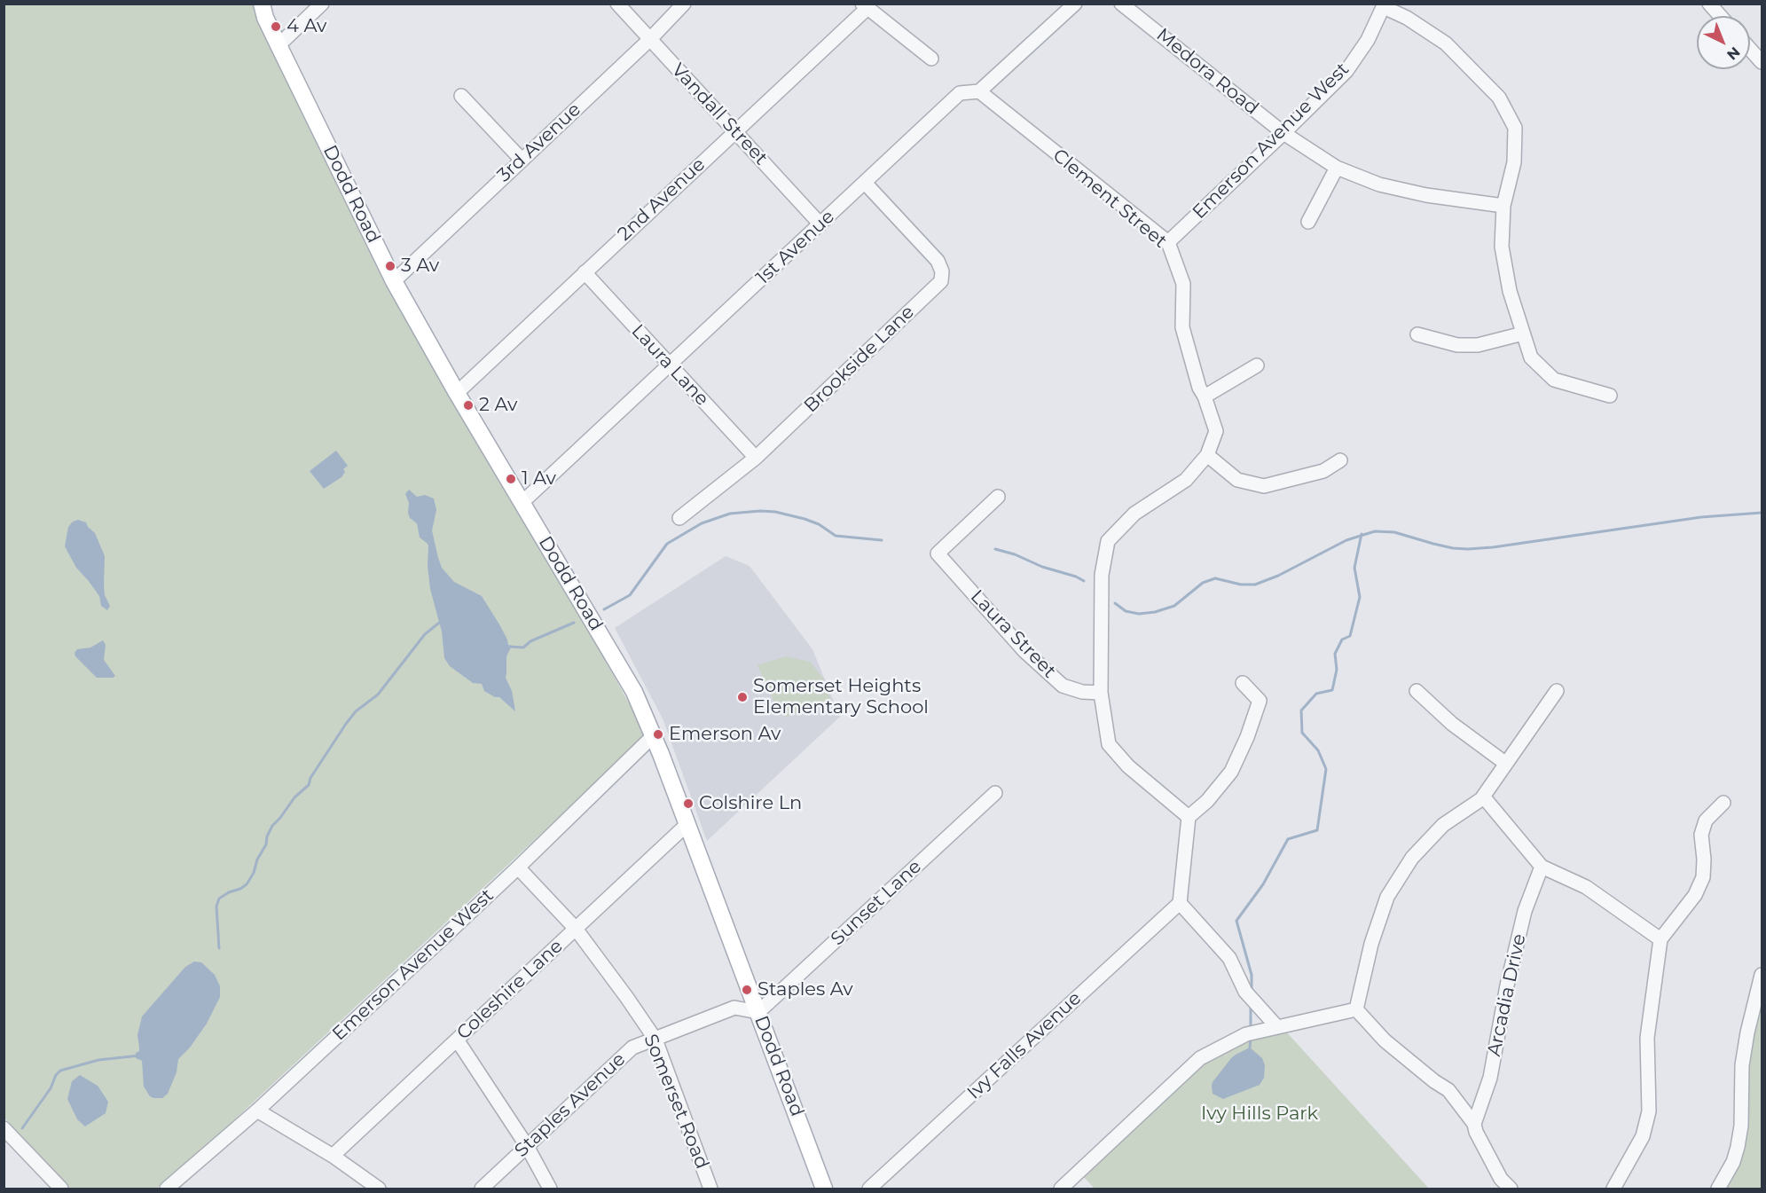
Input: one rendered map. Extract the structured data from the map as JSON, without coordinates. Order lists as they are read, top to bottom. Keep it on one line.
{"streets":{"main road":["Dodd Road"],"street":["Medora Road","Vandall Street","Emerson Avenue West","3rd Avenue","Clement Street","2nd Avenue","1st Avenue","Brookside Lane","Laura Lane","Laura Street","Sunset Lane","Coleshire Lane","Arcadia Drive","Ivy Falls Avenue","Somerset Road","Staples Avenue"]},"crossings":[["Medora Road","Emerson Avenue West"],["Vandall Street","3rd Avenue"],["Vandall Street","2nd Avenue"],["Vandall Street","1st Avenue"],["Emerson Avenue West","Dodd Road"],["Emerson Avenue West","Clement Street"],["Emerson Avenue West","Somerset Road"],["3rd Avenue","Dodd Road"],["Dodd Road","2nd Avenue"],["Dodd Road","1st Avenue"],["Dodd Road","Sunset Lane"],["Dodd Road","Coleshire Lane"],["Dodd Road","Staples Avenue"],["Clement Street","1st Avenue"],["2nd Avenue","Laura Lane"],["1st Avenue","Brookside Lane"],["1st Avenue","Laura Lane"],["Brookside Lane","Laura Lane"],["Sunset Lane","Staples Avenue"],["Coleshire Lane","Somerset Road"],["Somerset Road","Staples Avenue"]],"parks":["Ivy Hills Park"],"places":["4 Av","3 Av","2 Av","1 Av","Somerset Heights Elementary School","Emerson Av","Colshire Ln","Staples Av"],"north":"bottom right"}
